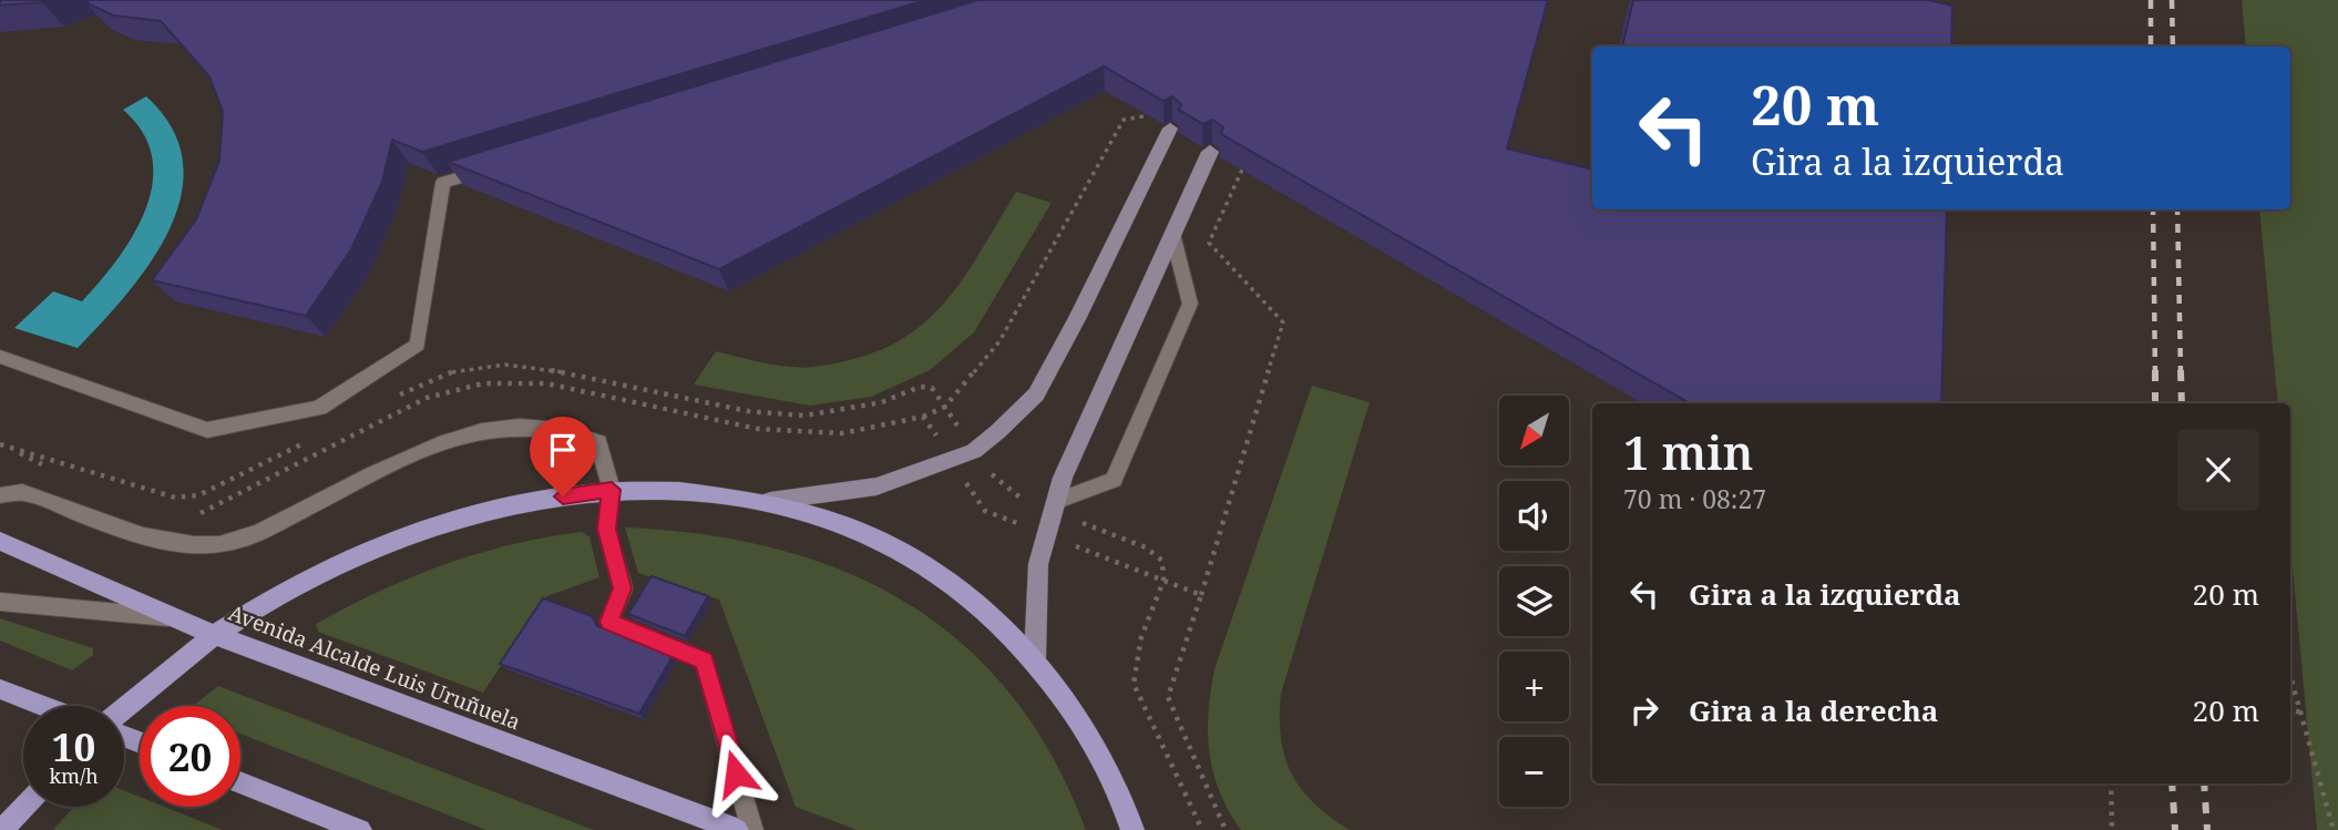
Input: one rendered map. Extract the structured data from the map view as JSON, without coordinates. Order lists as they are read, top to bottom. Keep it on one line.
{"streets":{"main road":["Avenida Alcalde Luis Uruñuela"]},"north":"bottom left","page":{"turn":["20 m","Gira a la izquierda"],"map_buttons":["+","−"],"heading":["1 min","70 m · 08:27"],"list":[{"name":"Gira a la izquierda","value":"20 m"},{"name":"Gira a la derecha","value":"20 m"}],"speed":"10 km/h","limit":"20"}}
